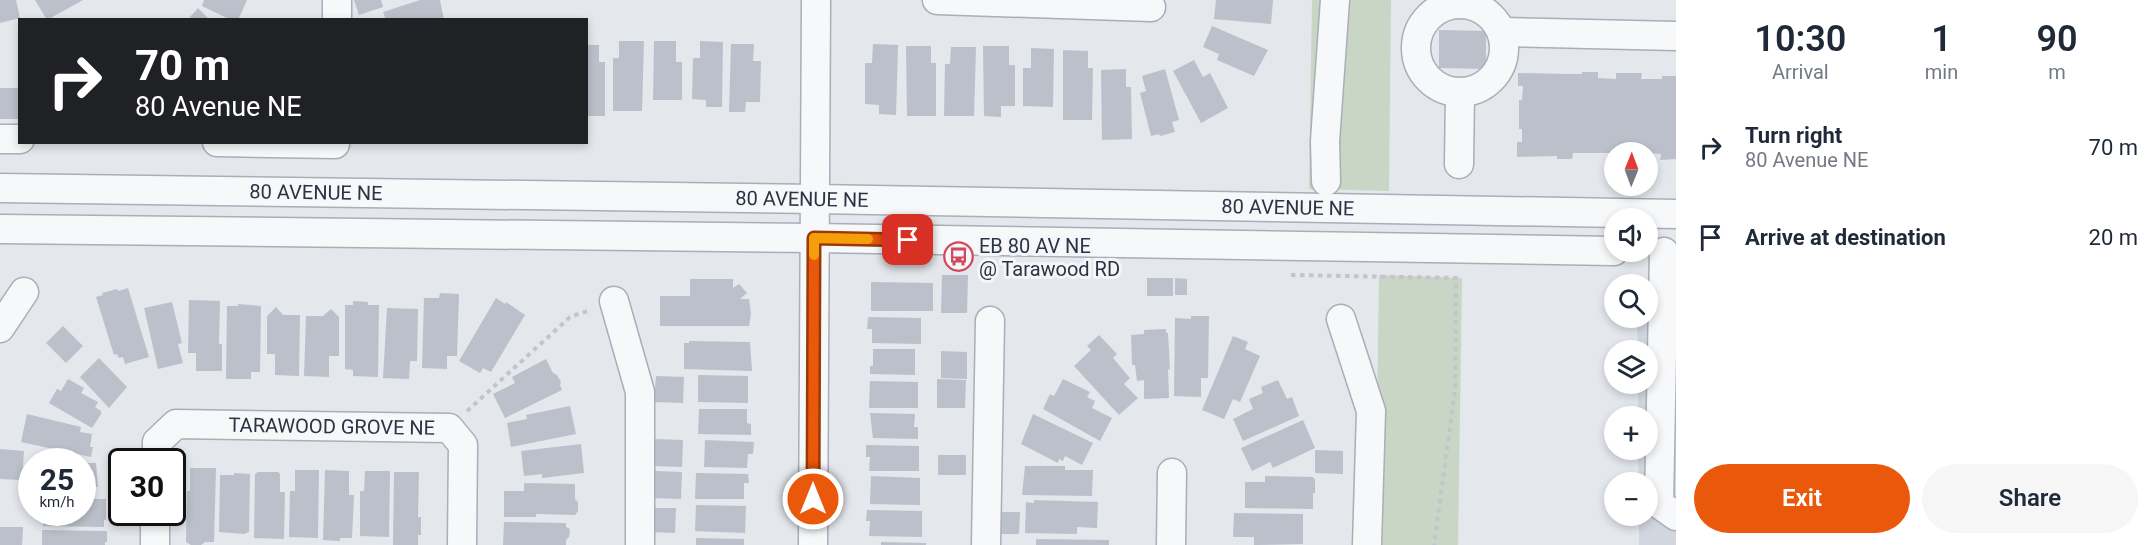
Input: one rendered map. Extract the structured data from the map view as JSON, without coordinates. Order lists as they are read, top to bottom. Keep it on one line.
{"streets":{"street":["80 AVENUE NE","TARAWOOD GROVE NE"]},"places":{"bus stop":["EB 80 AV NE @ Tarawood RD"]},"north":"top","page":{"eta":["10:30","Arrival","1","min","90","m"],"turn":["70 m","80 Avenue NE"],"list":[{"name":"Turn right","note":"80 Avenue NE","value":"70 m"},{"name":"Arrive at destination","value":"20 m"}],"map_buttons":["+","−"],"speed":"25 km/h","limit":"30","buttons":["Exit","Share"]}}
